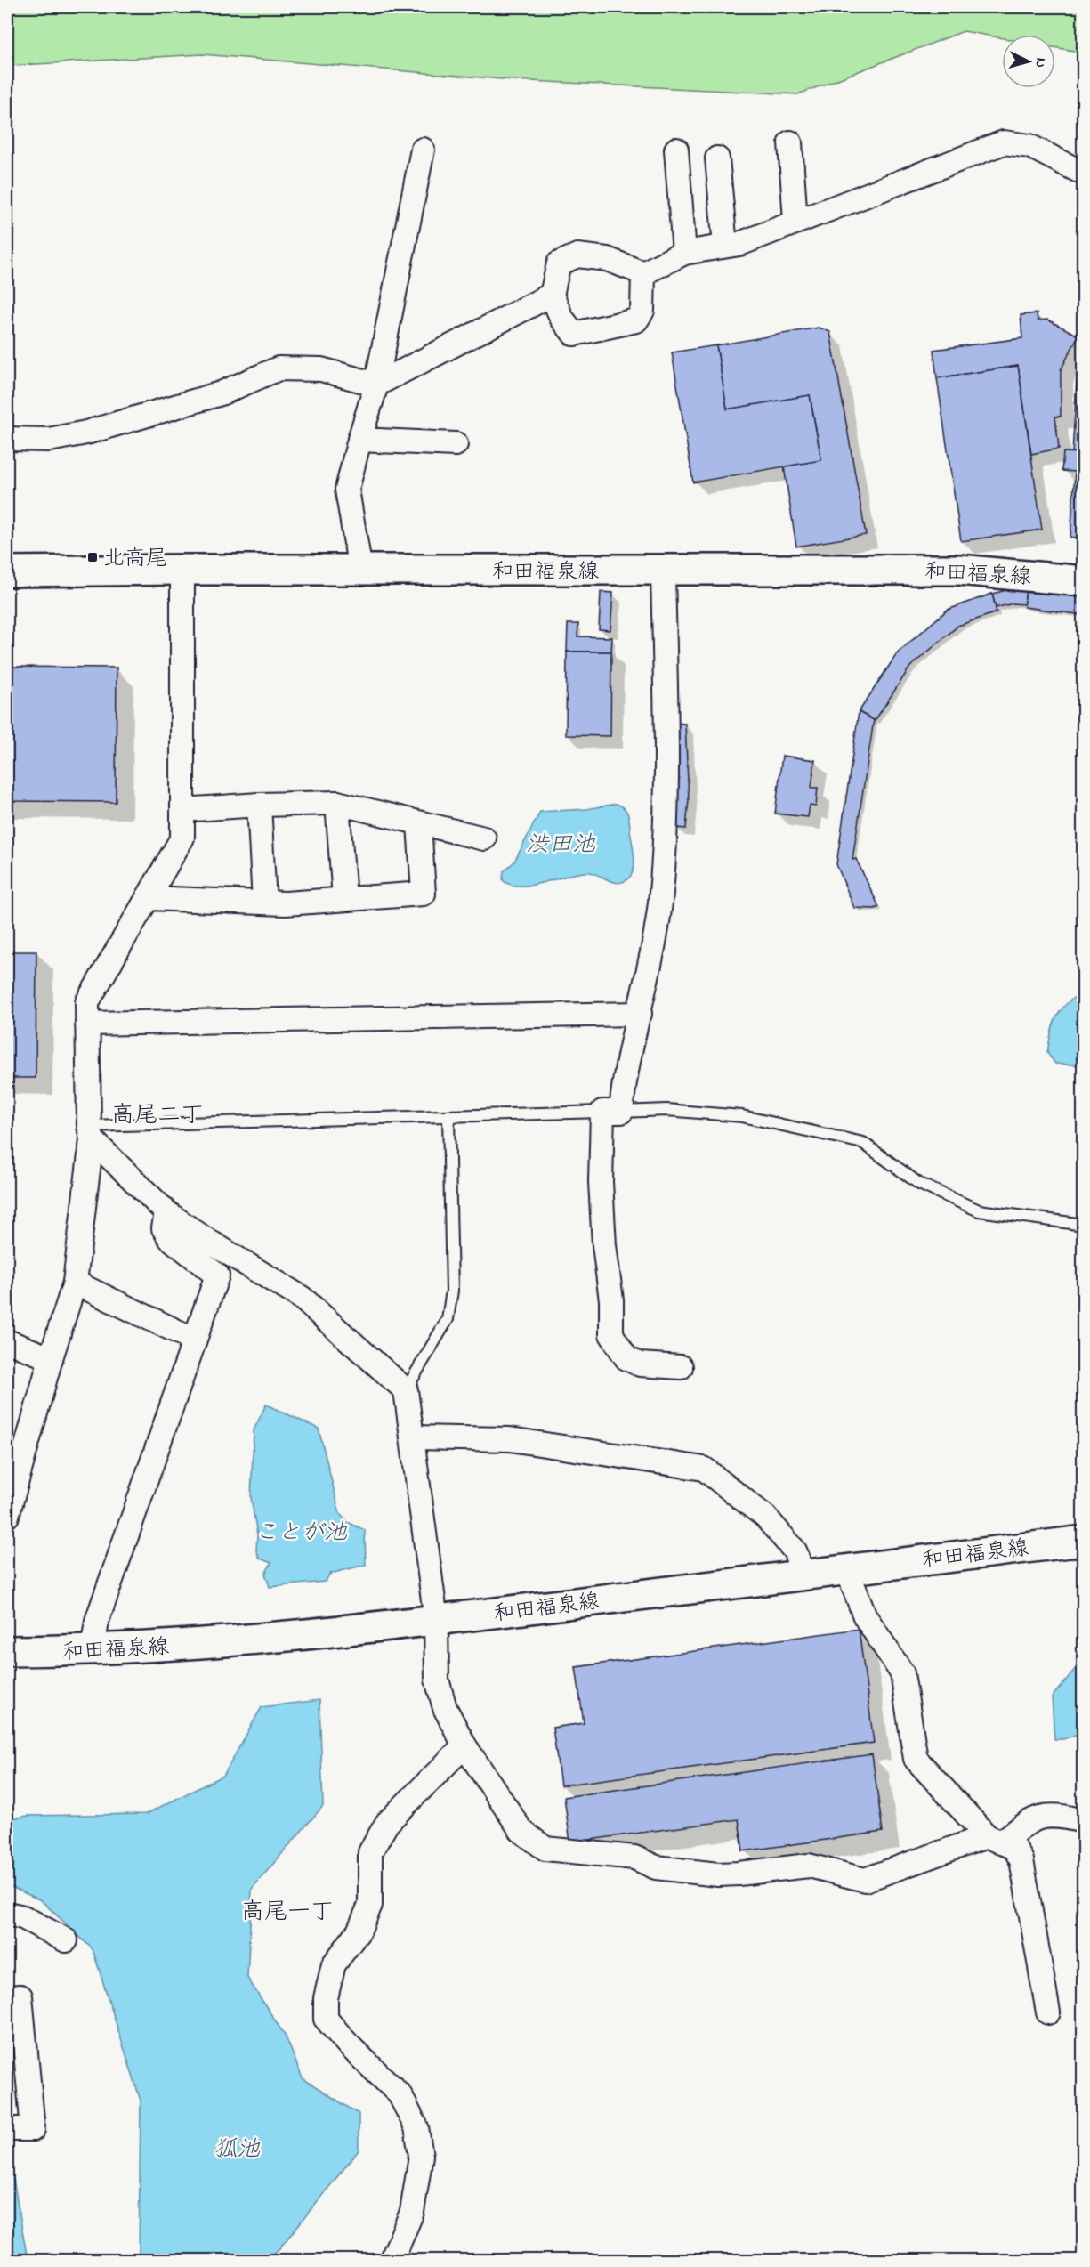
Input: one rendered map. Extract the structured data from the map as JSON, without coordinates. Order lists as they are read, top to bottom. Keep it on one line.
{"streets":{"main road":["和田福泉線"]},"districts":["高尾二丁","高尾一丁"],"water":["渋田池","ことが池","狐池"],"places":{"transit":["北高尾"]},"north":"right"}
